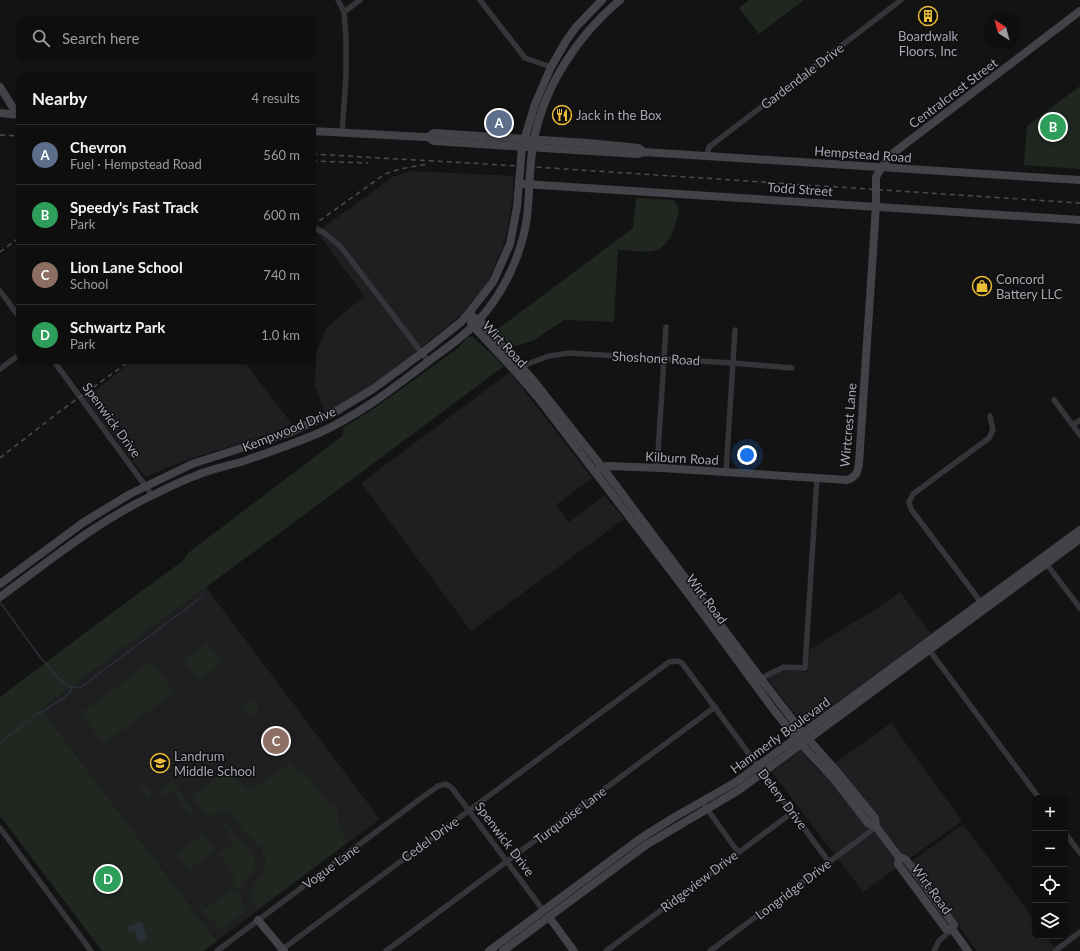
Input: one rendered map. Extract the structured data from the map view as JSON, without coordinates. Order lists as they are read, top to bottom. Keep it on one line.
{"streets":{"main road":["Centralcrest Street","Hempstead Road","Todd Street","Wirt Road","Wirtcrest Lane","Kempwood Drive","Kilburn Road","Hammerly Boulevard"],"street":["Gardendale Drive","Shoshone Road","Spenwick Drive","Delery Drive","Turquoise Lane","Cedel Drive","Vogue Lane","Ridgeview Drive","Longridge Drive"]},"crossings":[["Gardendale Drive","Hempstead Road"],["Centralcrest Street","Hempstead Road"],["Centralcrest Street","Wirtcrest Lane"],["Hempstead Road","Wirtcrest Lane"],["Hempstead Road","Kempwood Drive"],["Todd Street","Wirtcrest Lane"],["Todd Street","Kempwood Drive"],["Wirt Road","Shoshone Road"],["Wirt Road","Kempwood Drive"],["Wirt Road","Kilburn Road"],["Wirt Road","Hammerly Boulevard"],["Wirt Road","Longridge Drive"],["Spenwick Drive","Kempwood Drive"],["Spenwick Drive","Hammerly Boulevard"],["Spenwick Drive","Turquoise Lane"],["Spenwick Drive","Cedel Drive"],["Spenwick Drive","Vogue Lane"],["Wirtcrest Lane","Kilburn Road"],["Hammerly Boulevard","Delery Drive"],["Delery Drive","Turquoise Lane"],["Delery Drive","Cedel Drive"],["Delery Drive","Ridgeview Drive"],["Delery Drive","Longridge Drive"]],"places":{"building":["Boardwalk Floors, Inc"],"restaurant":["Jack in the Box"],"shop":["Concord Battery LLC"],"school or university":["Landrum Middle School"]},"north":"top left","page":{"search":"Search here","heading":["Nearby","4 results"],"pins":["A","B","C","D"],"list":[{"mark":"A","name":"Chevron","note":"Fuel · Hempstead Road","value":"560 m"},{"mark":"B","name":"Speedy's Fast Track","note":"Park","value":"600 m"},{"mark":"C","name":"Lion Lane School","note":"School","value":"740 m"},{"mark":"D","name":"Schwartz Park","note":"Park","value":"1.0 km"}],"map_buttons":["+","−"]}}
